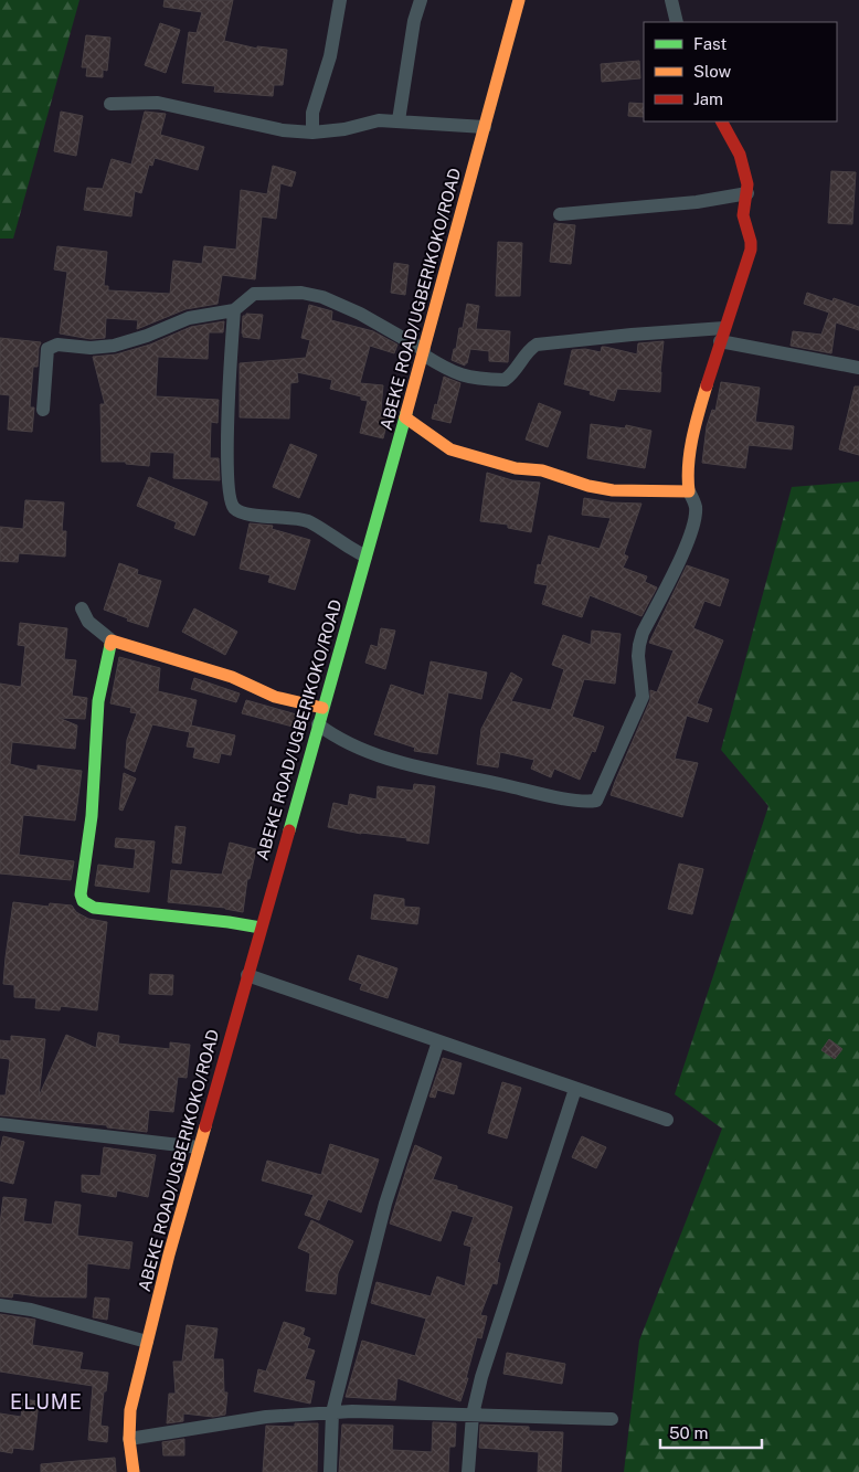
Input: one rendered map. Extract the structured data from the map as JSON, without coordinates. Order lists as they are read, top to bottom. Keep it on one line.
{"streets":{"street":["ABEKE ROAD/UGBERIKOKO/ROAD"]},"districts":["ELUME"],"legend":["Fast","Slow","Jam"],"scale_bar":"50 m"}
